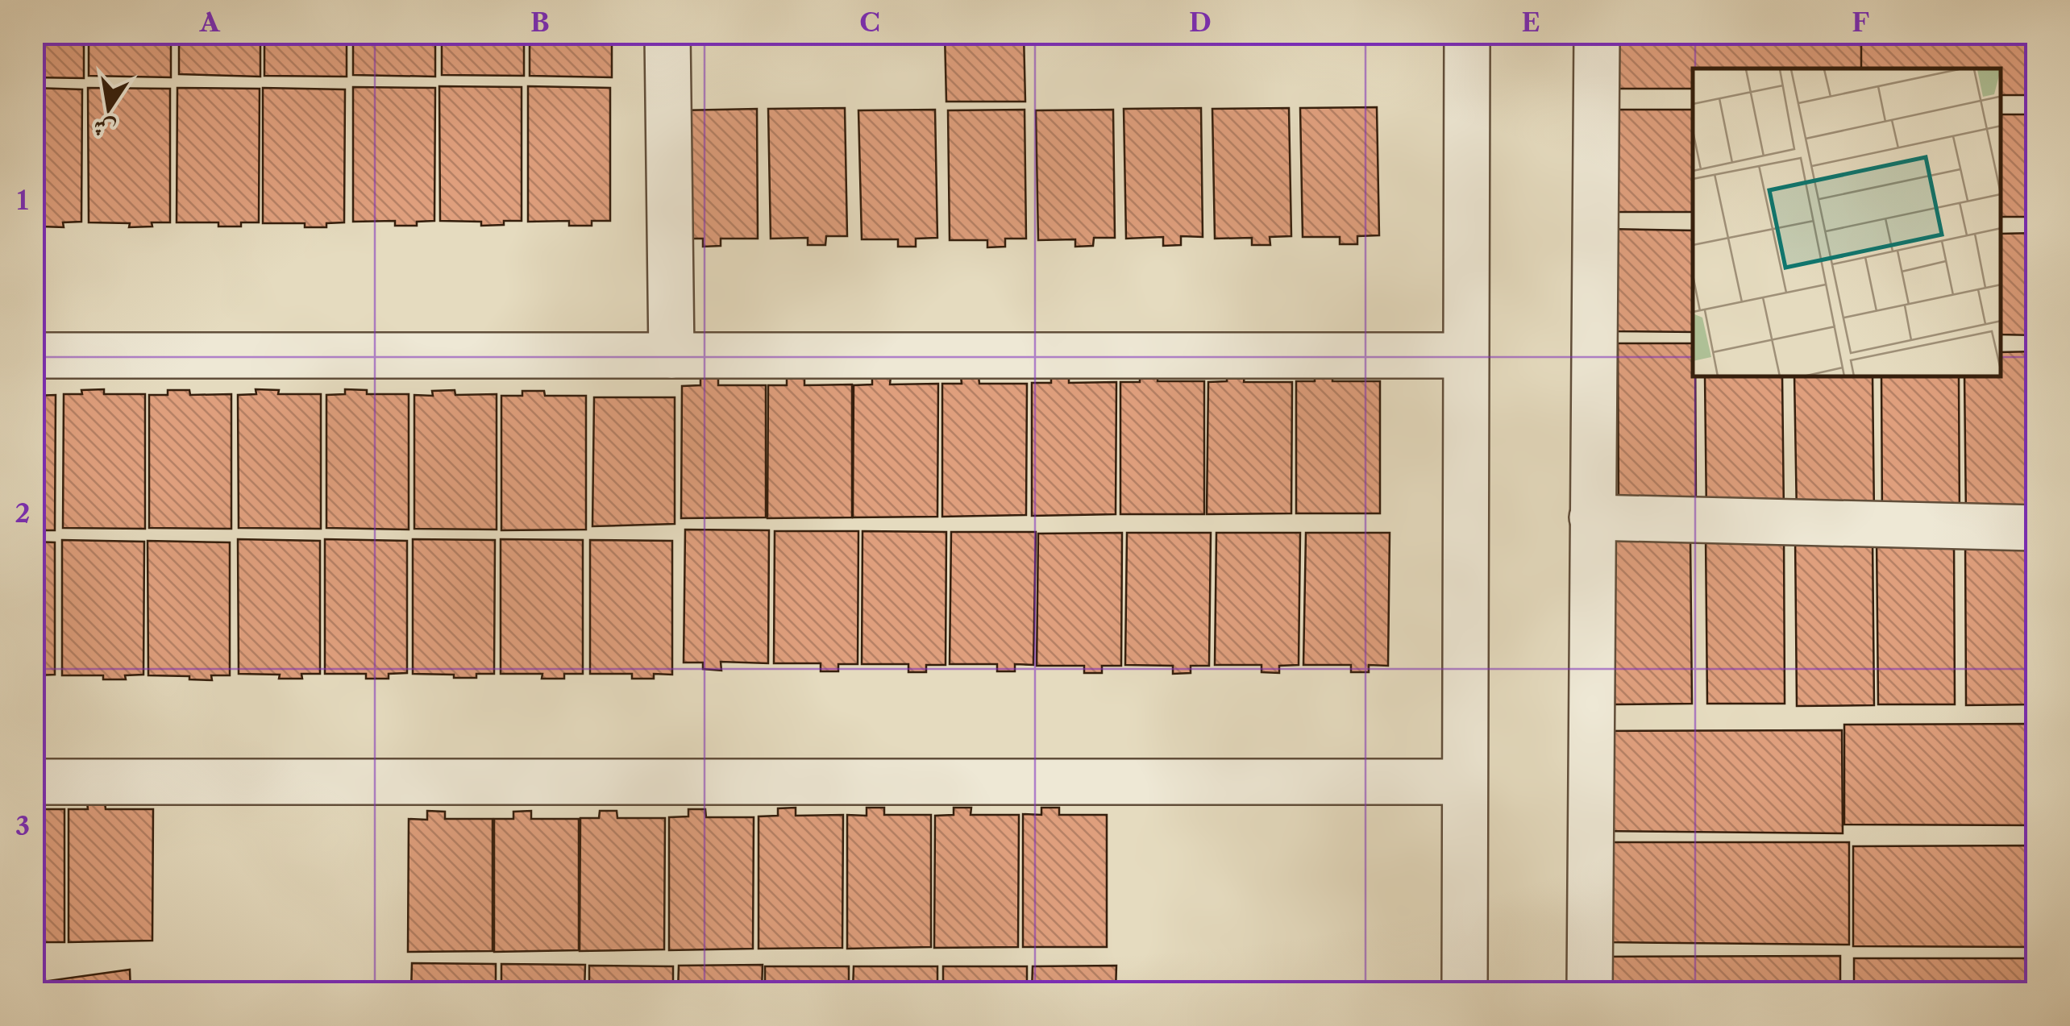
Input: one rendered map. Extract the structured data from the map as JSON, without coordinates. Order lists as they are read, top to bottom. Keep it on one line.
{"north":"bottom","grid":{"columns":["A","B","C","D","E","F"],"rows":["1","2","3"]}}
